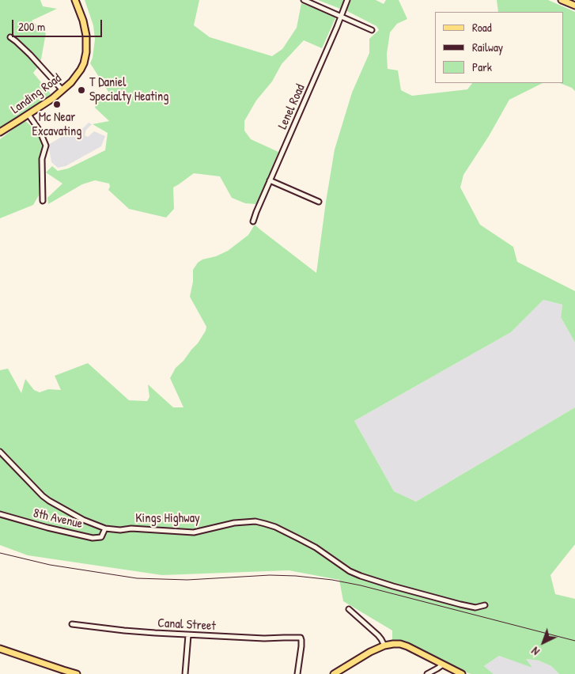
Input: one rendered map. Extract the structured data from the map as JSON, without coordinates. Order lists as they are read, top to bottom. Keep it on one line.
{"streets":{"main road":["Landing Road"],"street":["Lenel Road","8th Avenue","Kings Highway","Canal Street"]},"crossings":[["8th Avenue","Kings Highway"]],"places":["T Daniel Specialty Heating","Mc Near Excavating"],"legend":["Road","Railway","Park"],"scale_bar":"200 m","north":"bottom left"}
